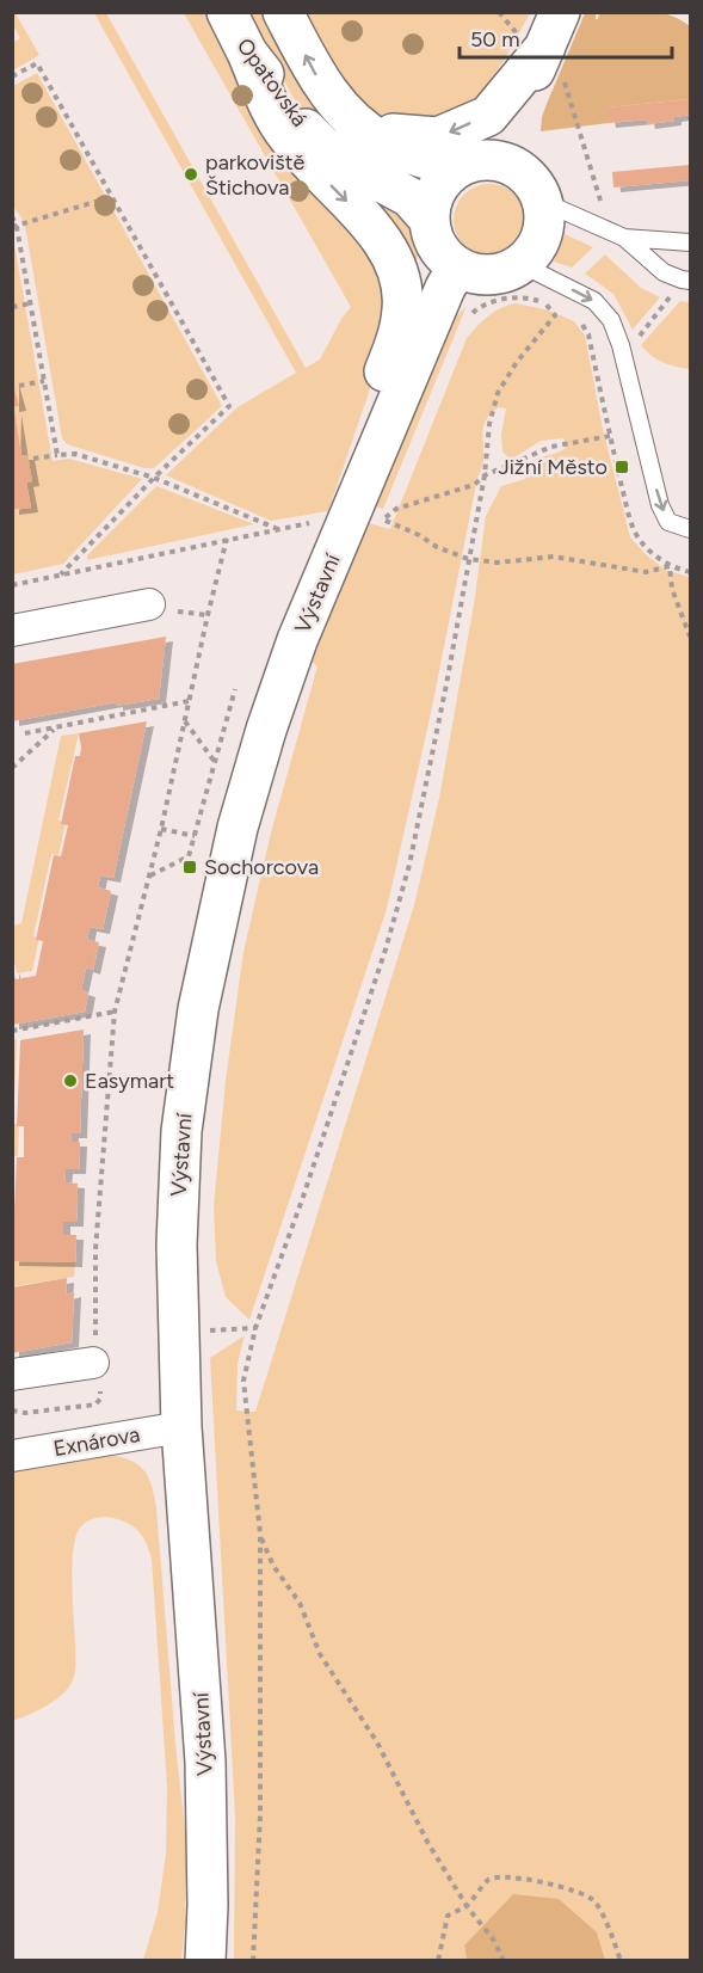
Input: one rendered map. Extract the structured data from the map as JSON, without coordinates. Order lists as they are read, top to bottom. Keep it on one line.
{"streets":{"main road":["Opatovská","Výstavní"],"street":["Exnárova"]},"crossings":[["Opatovská","Výstavní"],["Výstavní","Exnárova"]],"places":{"other":["parkoviště Štichova","Easymart"],"transit":["Jižní Město","Sochorcova"]},"scale_bar":"50 m"}
